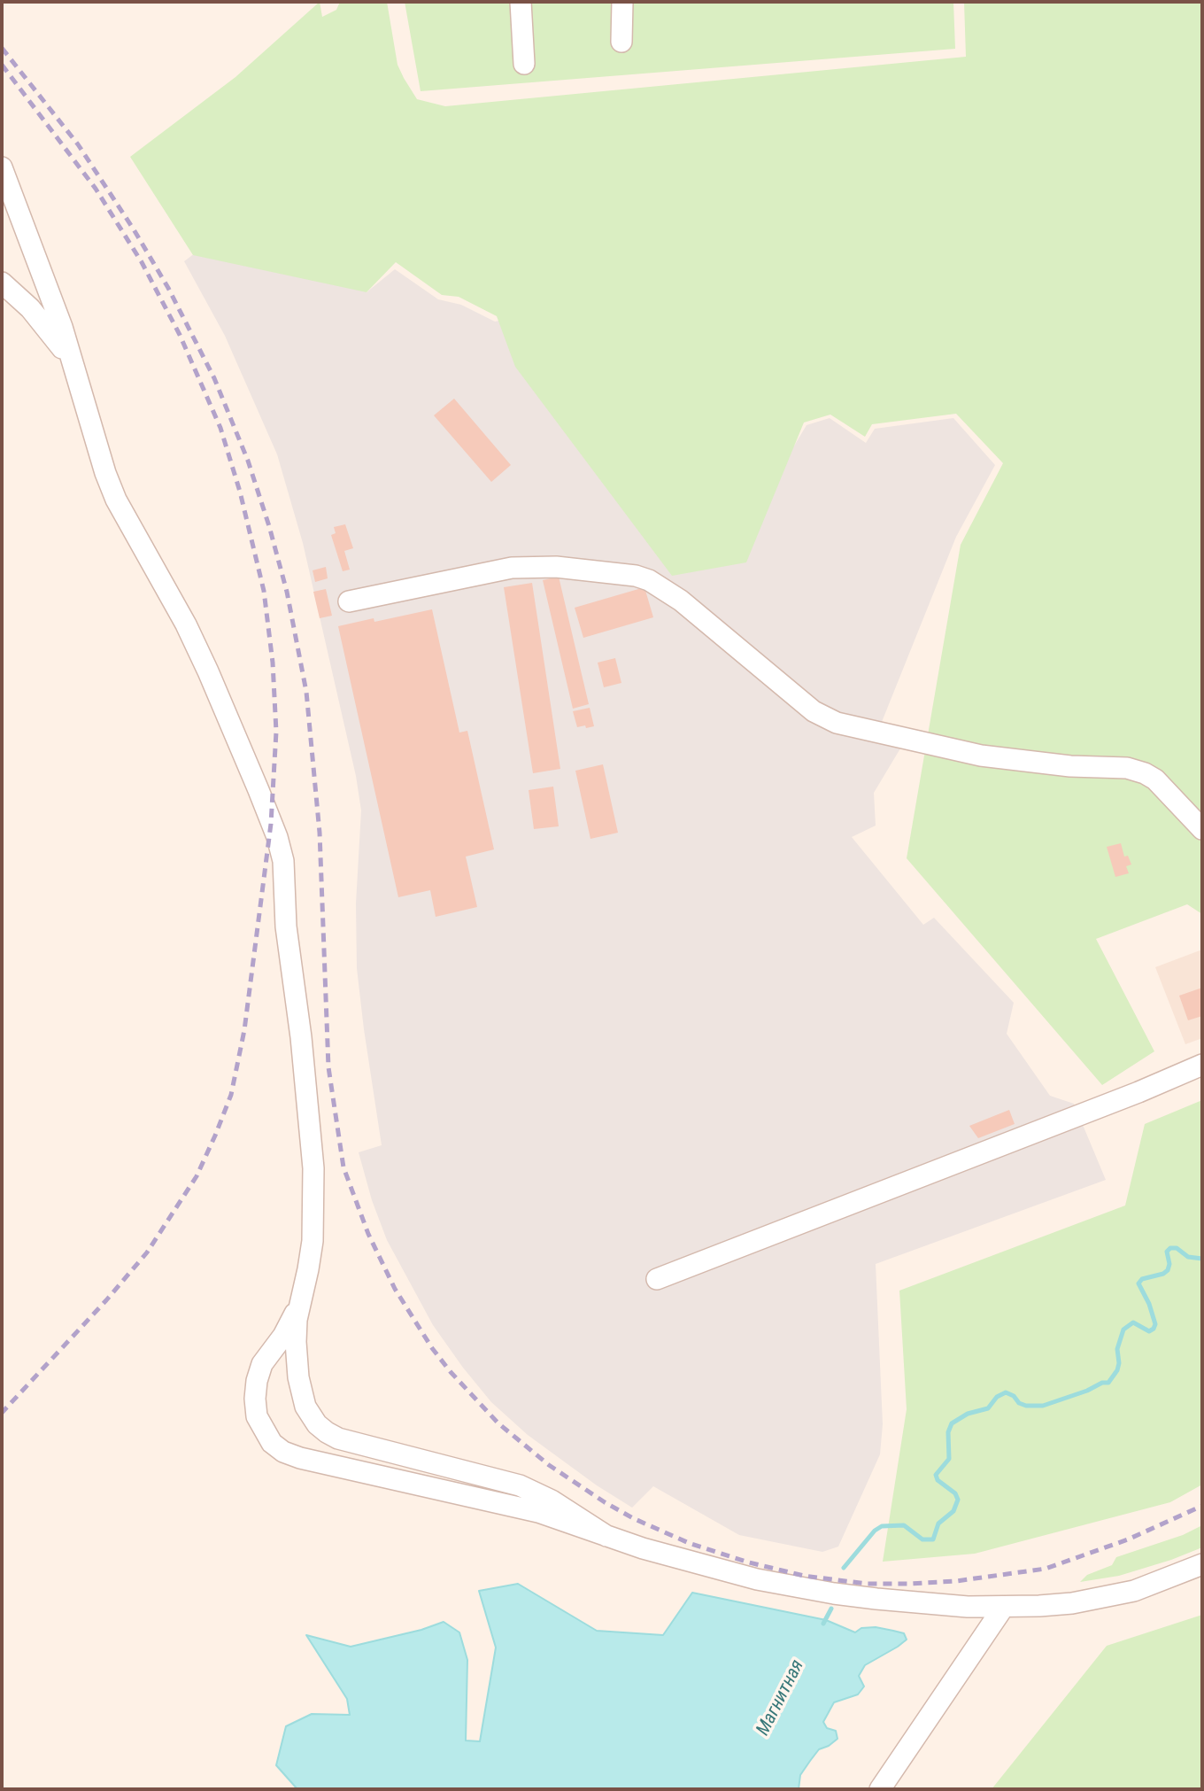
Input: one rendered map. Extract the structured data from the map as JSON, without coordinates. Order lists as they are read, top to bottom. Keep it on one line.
{"water":["Магнитная"]}
